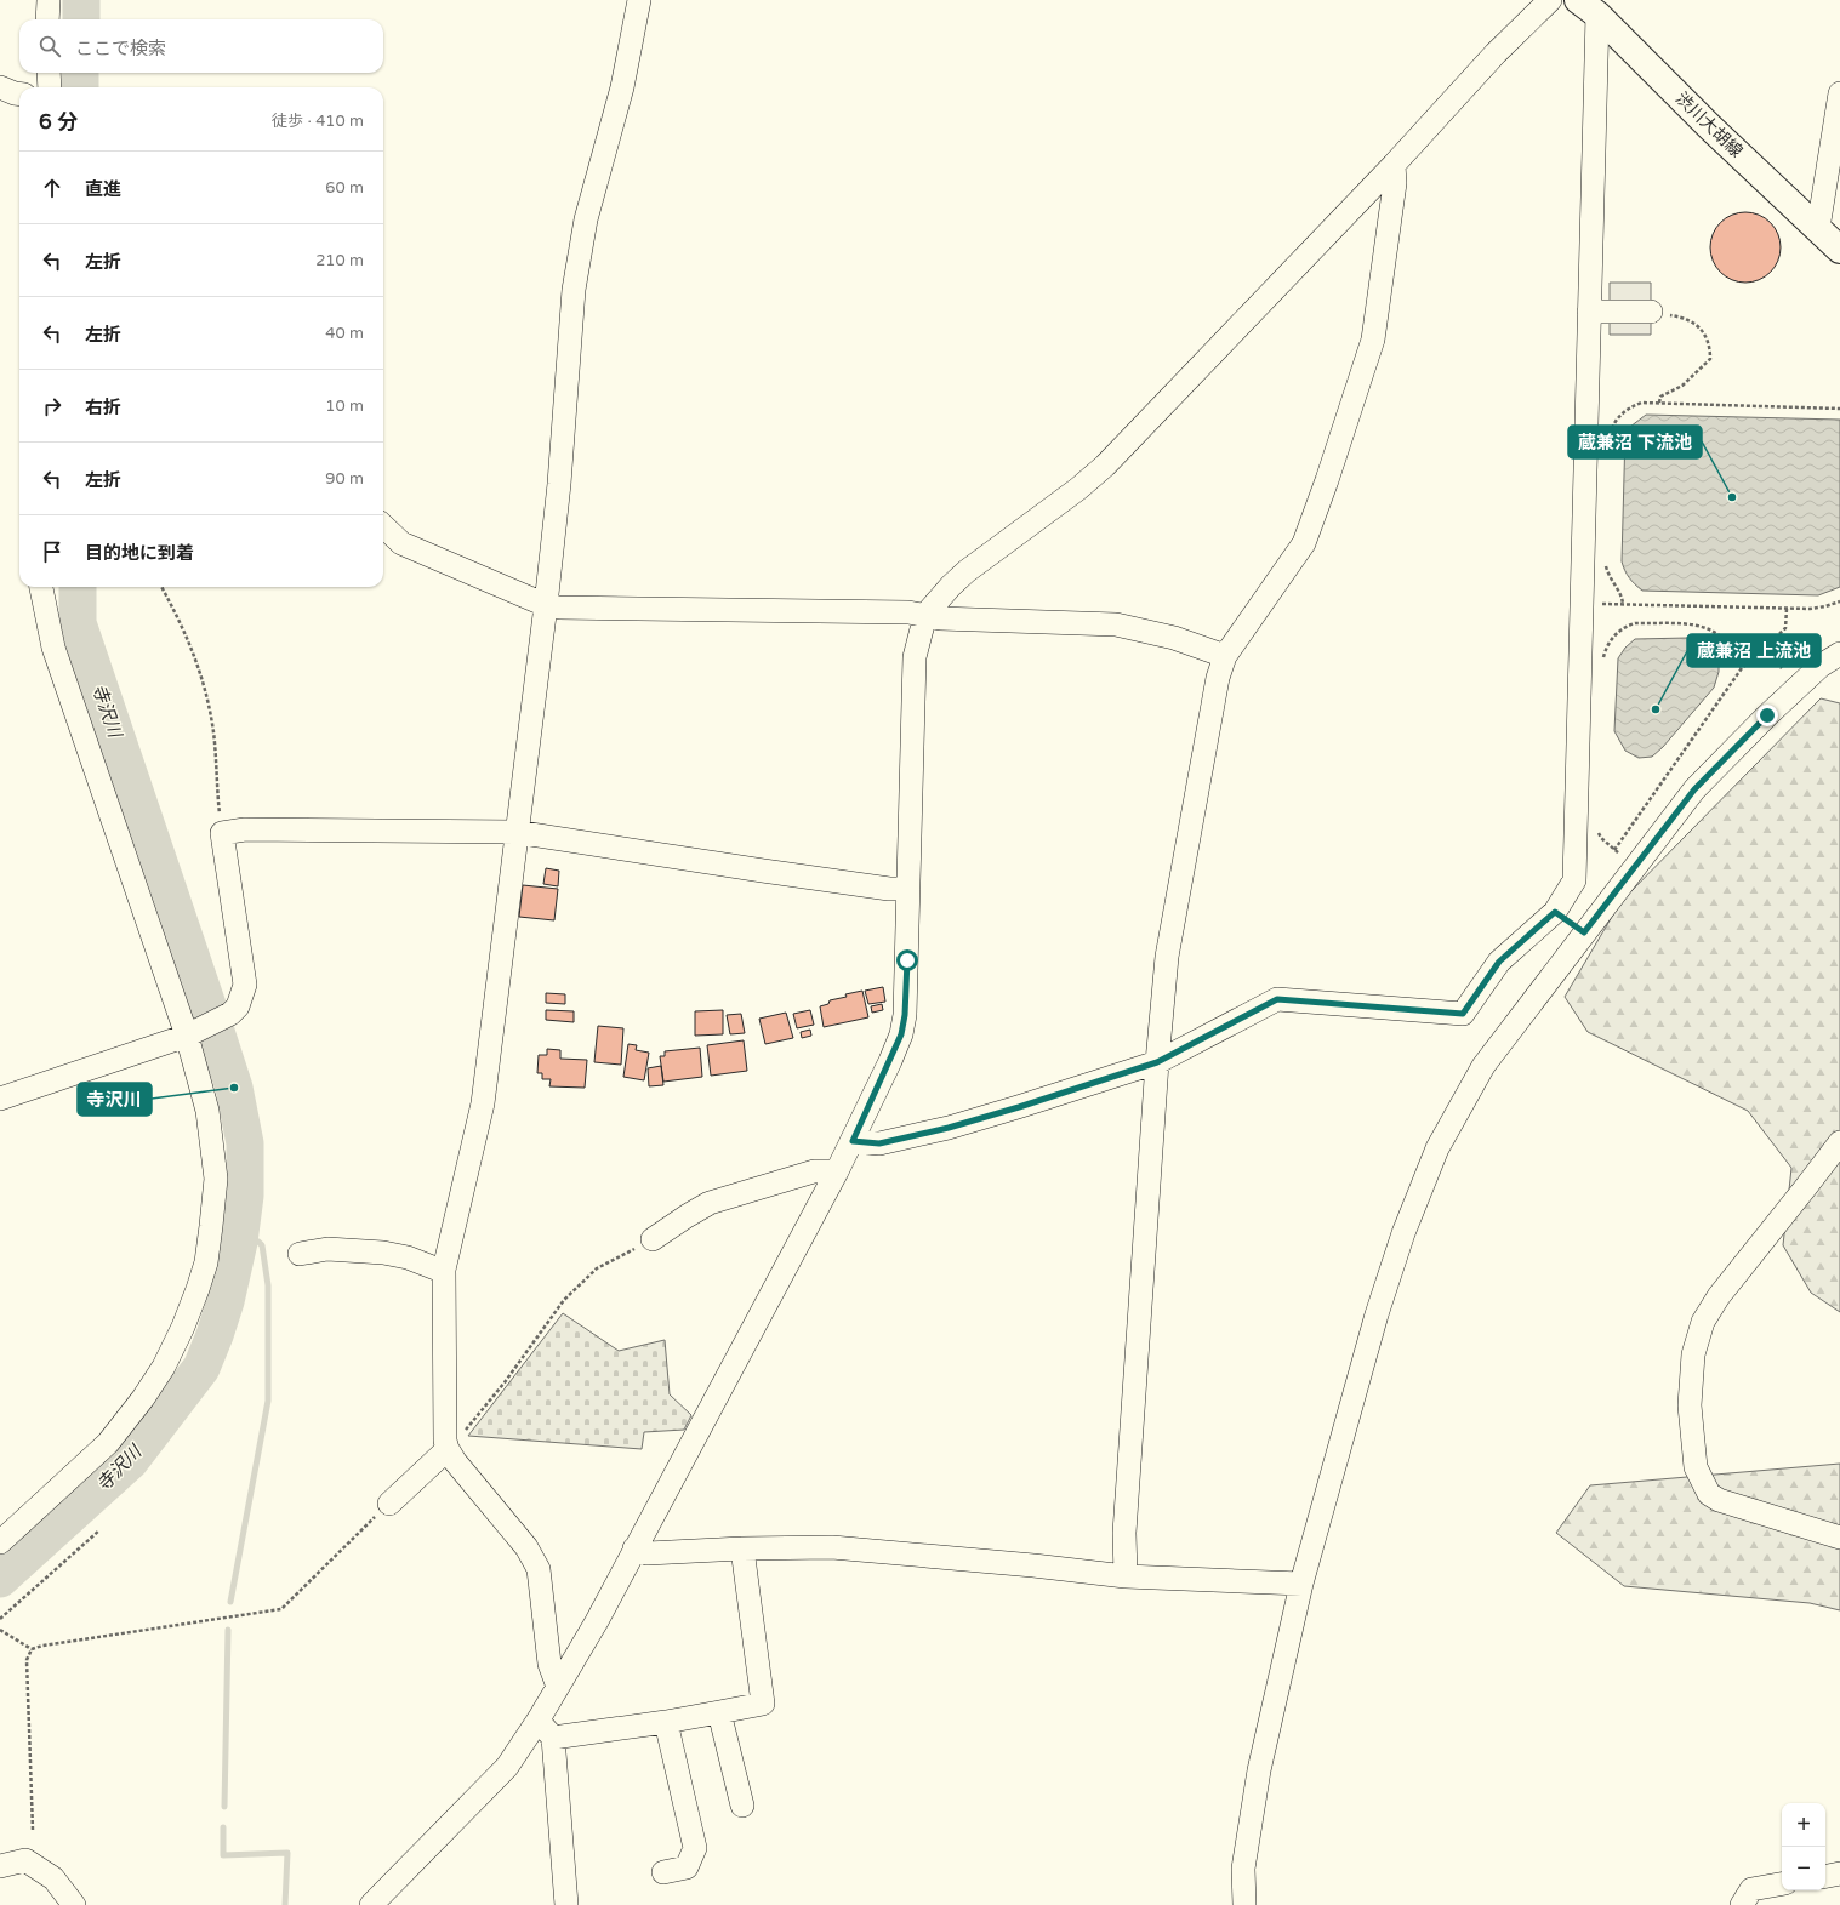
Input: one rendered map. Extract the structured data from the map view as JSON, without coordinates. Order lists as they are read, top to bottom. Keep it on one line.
{"streets":{"main road":["渋川大胡線"]},"water":["寺沢川"],"places":["蔵兼沼 下流池","蔵兼沼 上流池","寺沢川"],"page":{"search":"ここで検索","heading":["6 分","徒歩 · 410 m"],"list":[["直進","60 m"],["左折","210 m"],["左折","40 m"],["右折","10 m"],["左折","90 m"],"目的地に到着"],"map_buttons":["+","−"]}}
